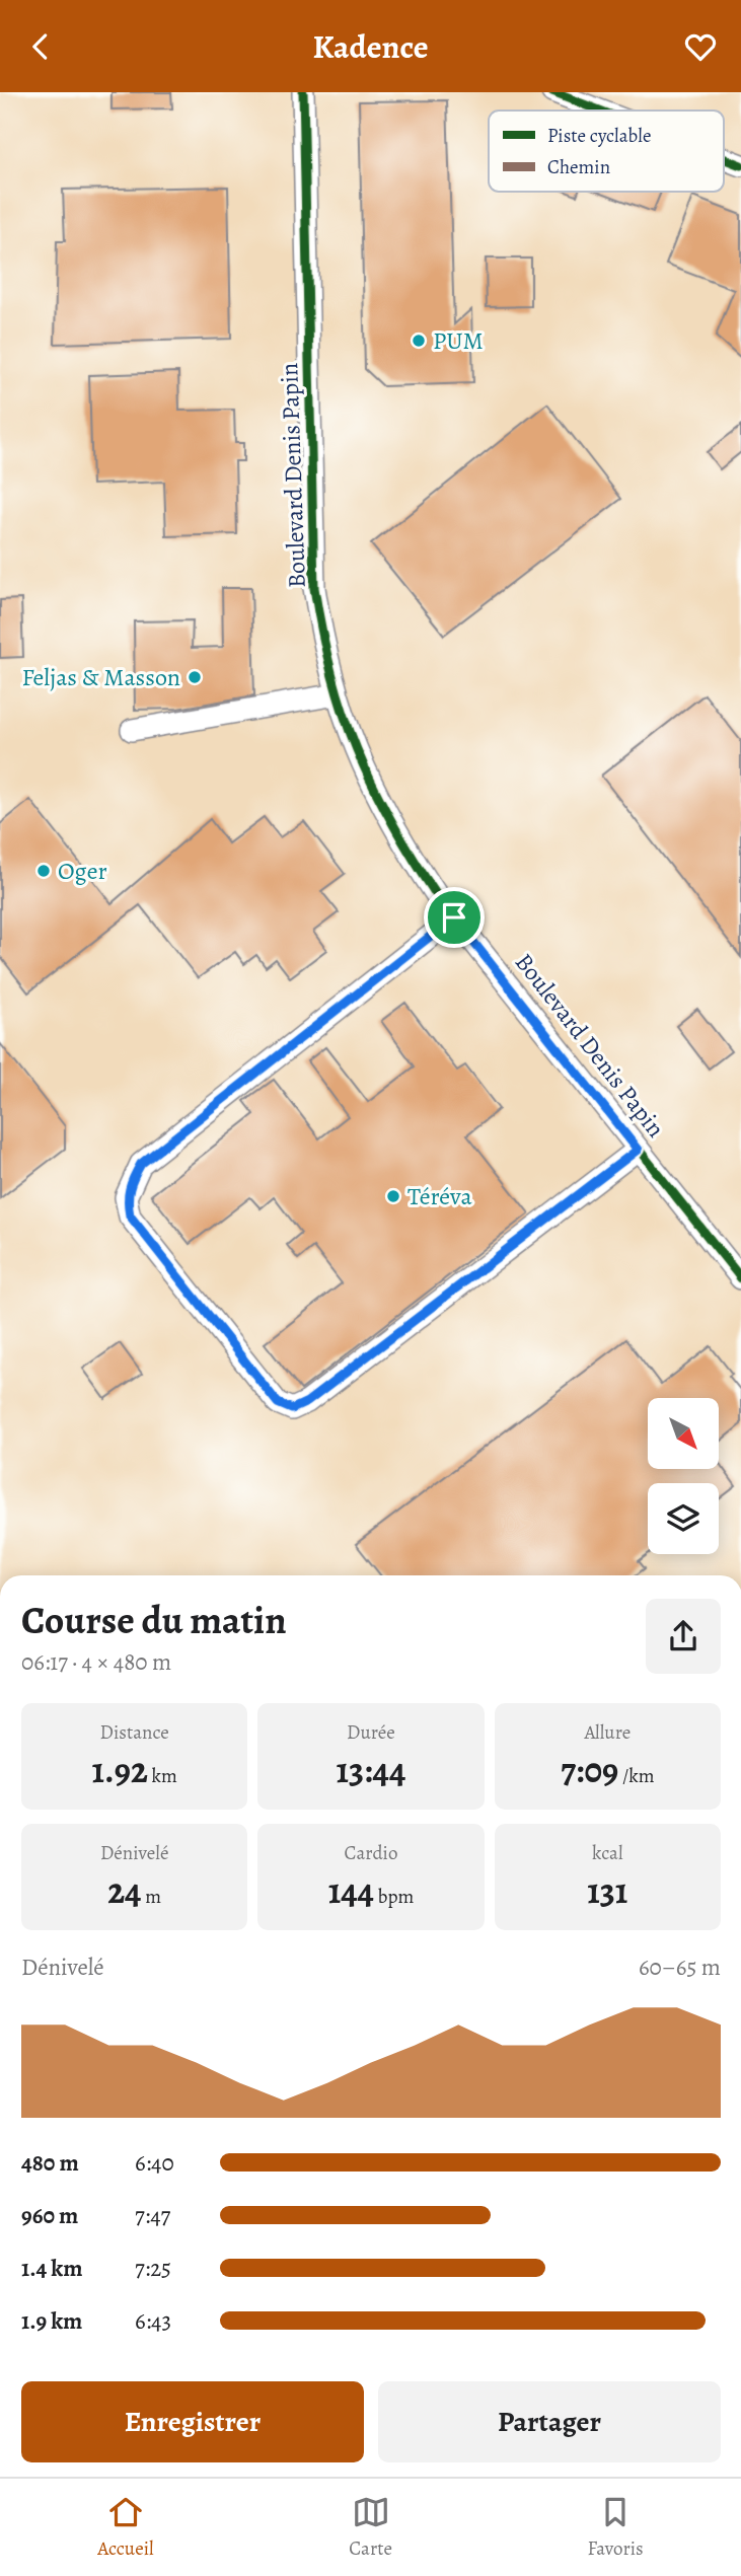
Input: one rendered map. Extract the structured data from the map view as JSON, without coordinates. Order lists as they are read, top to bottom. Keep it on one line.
{"streets":{"street":["Boulevard Denis Papin"]},"places":["PUM","Feljas & Masson","Oger","Téréva"],"legend":["Piste cyclable","Chemin"],"north":"bottom right","page":{"header":"Kadence","heading":["Course du matin","06:17 · 4 × 480 m"],"stats":[["Distance","1.92 km"],["Durée","13:44"],["Allure","7:09 /km"],["Dénivelé","24 m"],["Cardio","144 bpm"],["kcal","131"]],"chart":["Dénivelé","60–65 m"],"list":[{"name":"480 m","note":"6:40"},{"name":"960 m","note":"7:47"},{"name":"1.4 km","note":"7:25"},{"name":"1.9 km","note":"6:43"}],"buttons":["Enregistrer","Partager"],"tabs":["Accueil","Carte","Favoris"]}}
